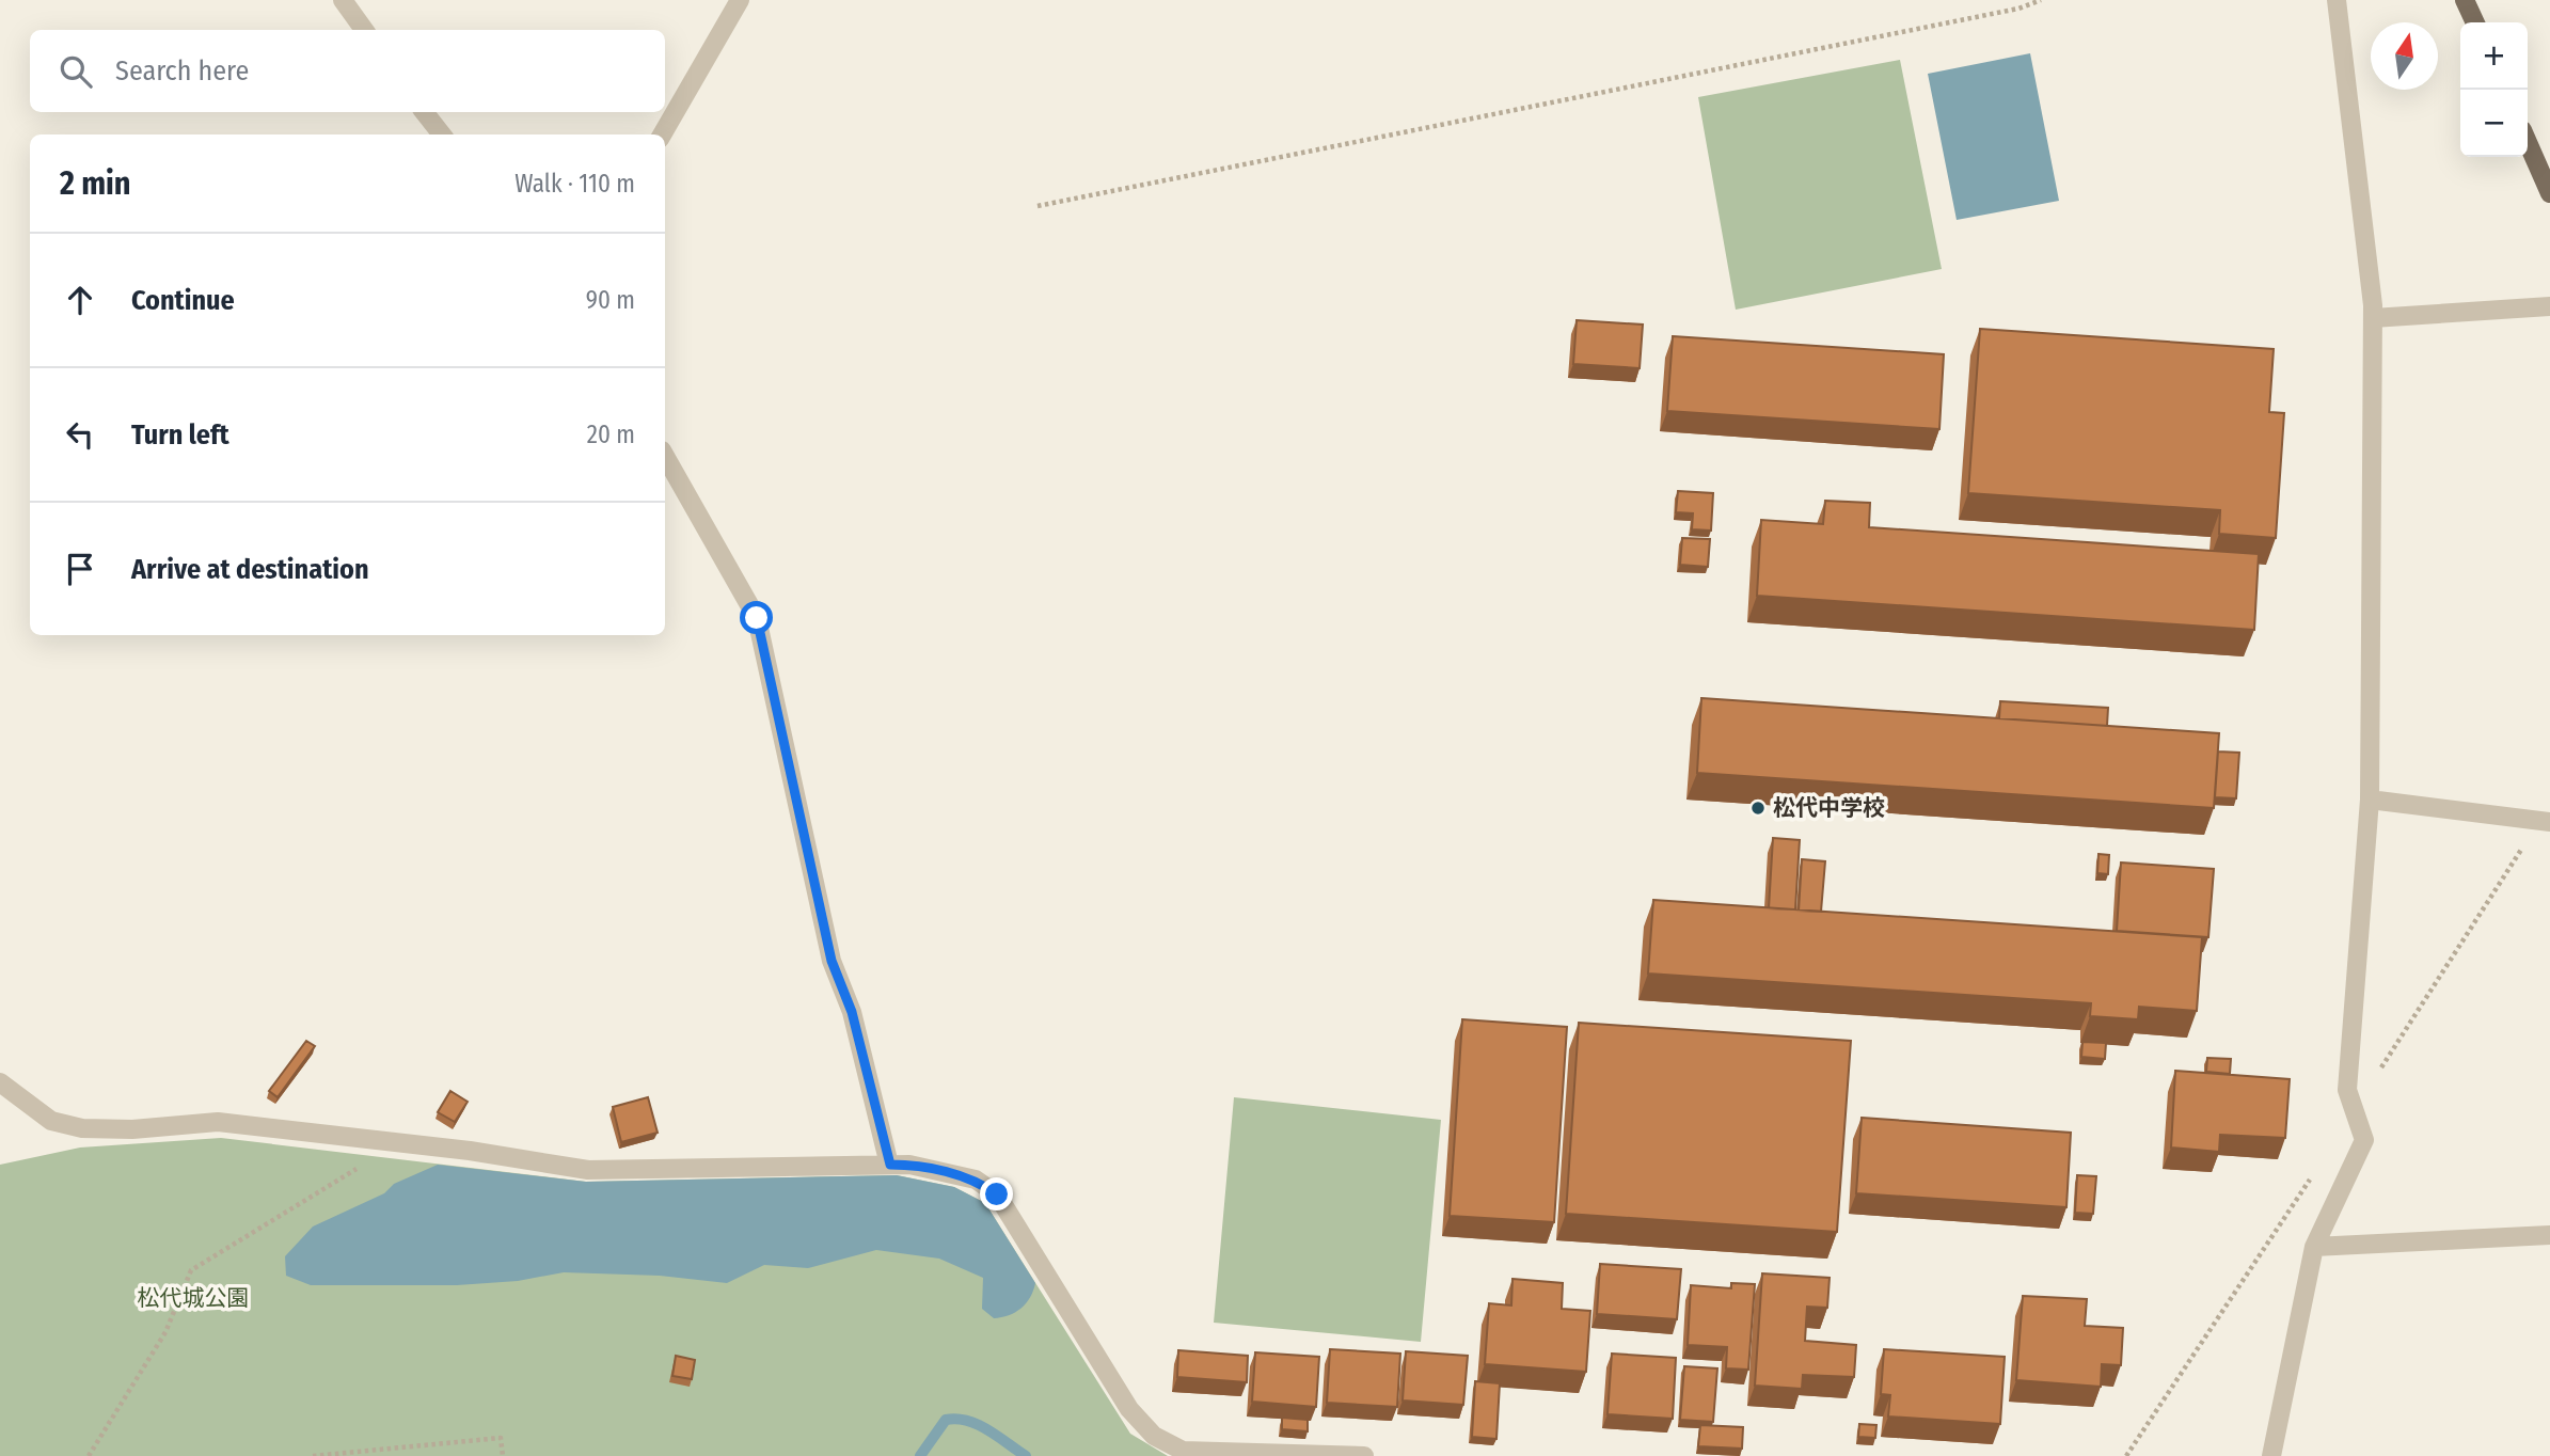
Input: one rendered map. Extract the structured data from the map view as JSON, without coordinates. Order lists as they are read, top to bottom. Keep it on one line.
{"parks":["松代城公園"],"places":["松代中学校"],"north":"top","page":{"map_buttons":["+","−"],"search":"Search here","heading":["2 min","Walk · 110 m"],"list":[["Continue","90 m"],["Turn left","20 m"],"Arrive at destination"]}}
